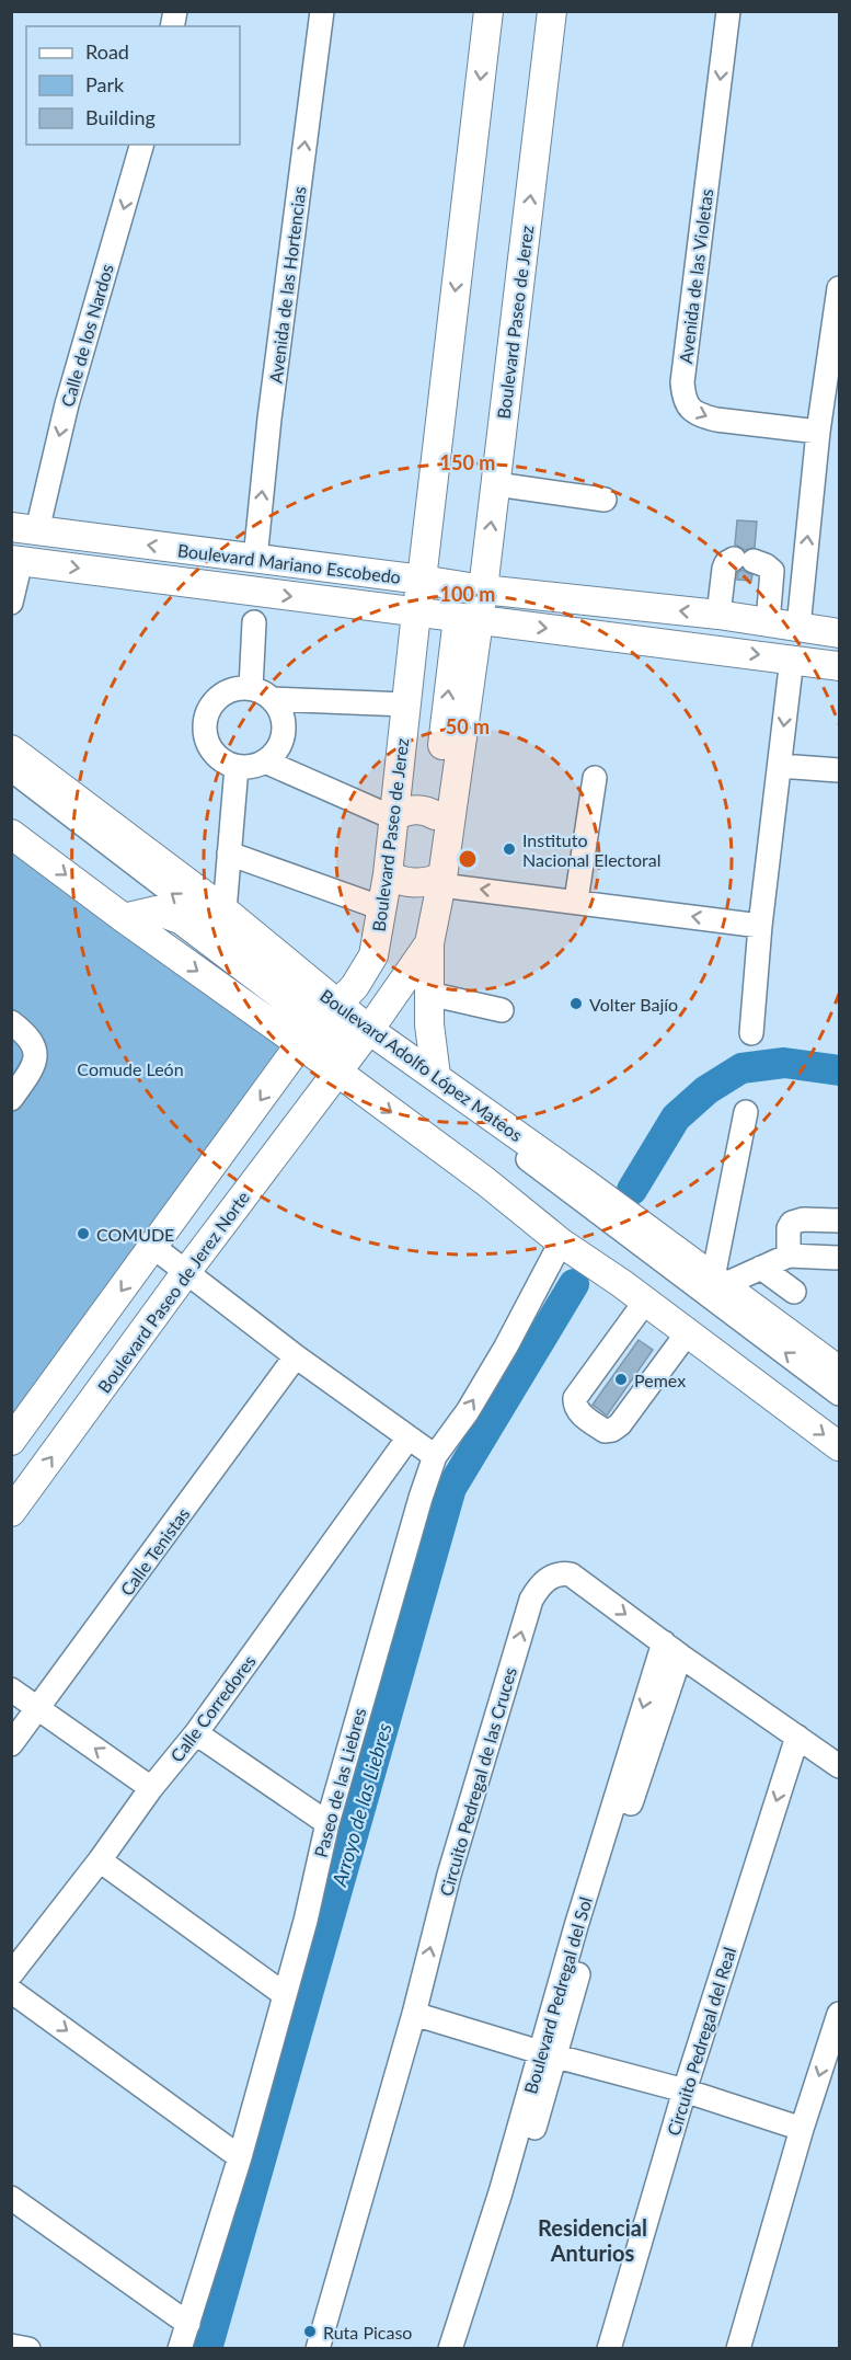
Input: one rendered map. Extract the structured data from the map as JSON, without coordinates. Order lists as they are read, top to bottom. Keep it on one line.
{"streets":{"main road":["Boulevard Paseo de Jerez","Boulevard Mariano Escobedo","Boulevard Adolfo López Mateos","Boulevard Paseo de Jerez Norte"],"street":["Avenida de las Violetas","Avenida de las Hortencias","Calle de los Nardos","Calle Tenistas","Calle Corredores","Circuito Pedregal de las Cruces","Paseo de las Liebres","Boulevard Pedregal del Sol","Circuito Pedregal del Real"]},"crossings":[["Avenida de las Hortencias","Boulevard Mariano Escobedo"],["Boulevard Paseo de Jerez","Boulevard Mariano Escobedo"],["Boulevard Paseo de Jerez","Boulevard Adolfo López Mateos"],["Boulevard Paseo de Jerez","Boulevard Paseo de Jerez Norte"],["Calle de los Nardos","Boulevard Mariano Escobedo"],["Circuito Pedregal de las Cruces","Boulevard Pedregal del Sol"]],"one_way":["Avenida de las Violetas","Avenida de las Hortencias","Calle de los Nardos"],"districts":["Residencial Anturios"],"water":["Arroyo de las Liebres"],"parks":["Comude León"],"places":["Instituto Nacional Electoral","Volter Bajío","COMUDE","Pemex","Ruta Picaso"],"legend":["Road","Park","Building"],"rings":["150 m","100 m","50 m"]}
